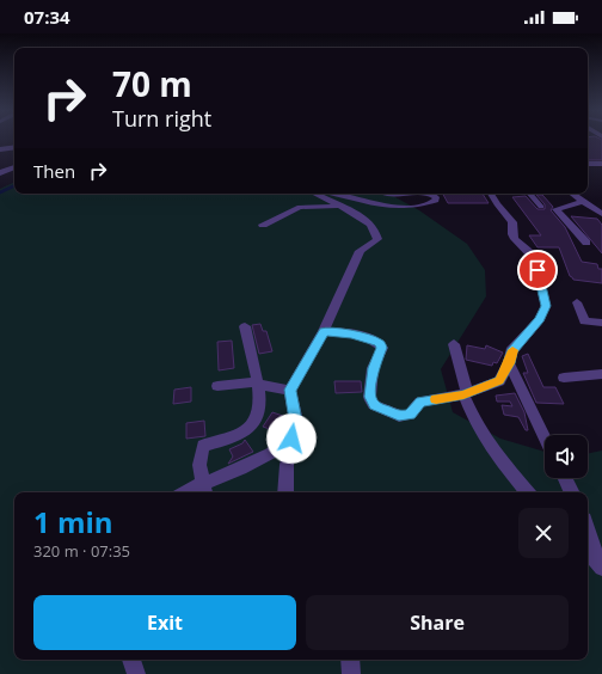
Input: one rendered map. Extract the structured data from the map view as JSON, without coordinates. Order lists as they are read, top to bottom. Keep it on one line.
{"page":{"status":"07:34","turn":["70 m","Turn right"],"then":"Then","heading":["1 min","320 m · 07:35"],"buttons":["Exit","Share"]}}
